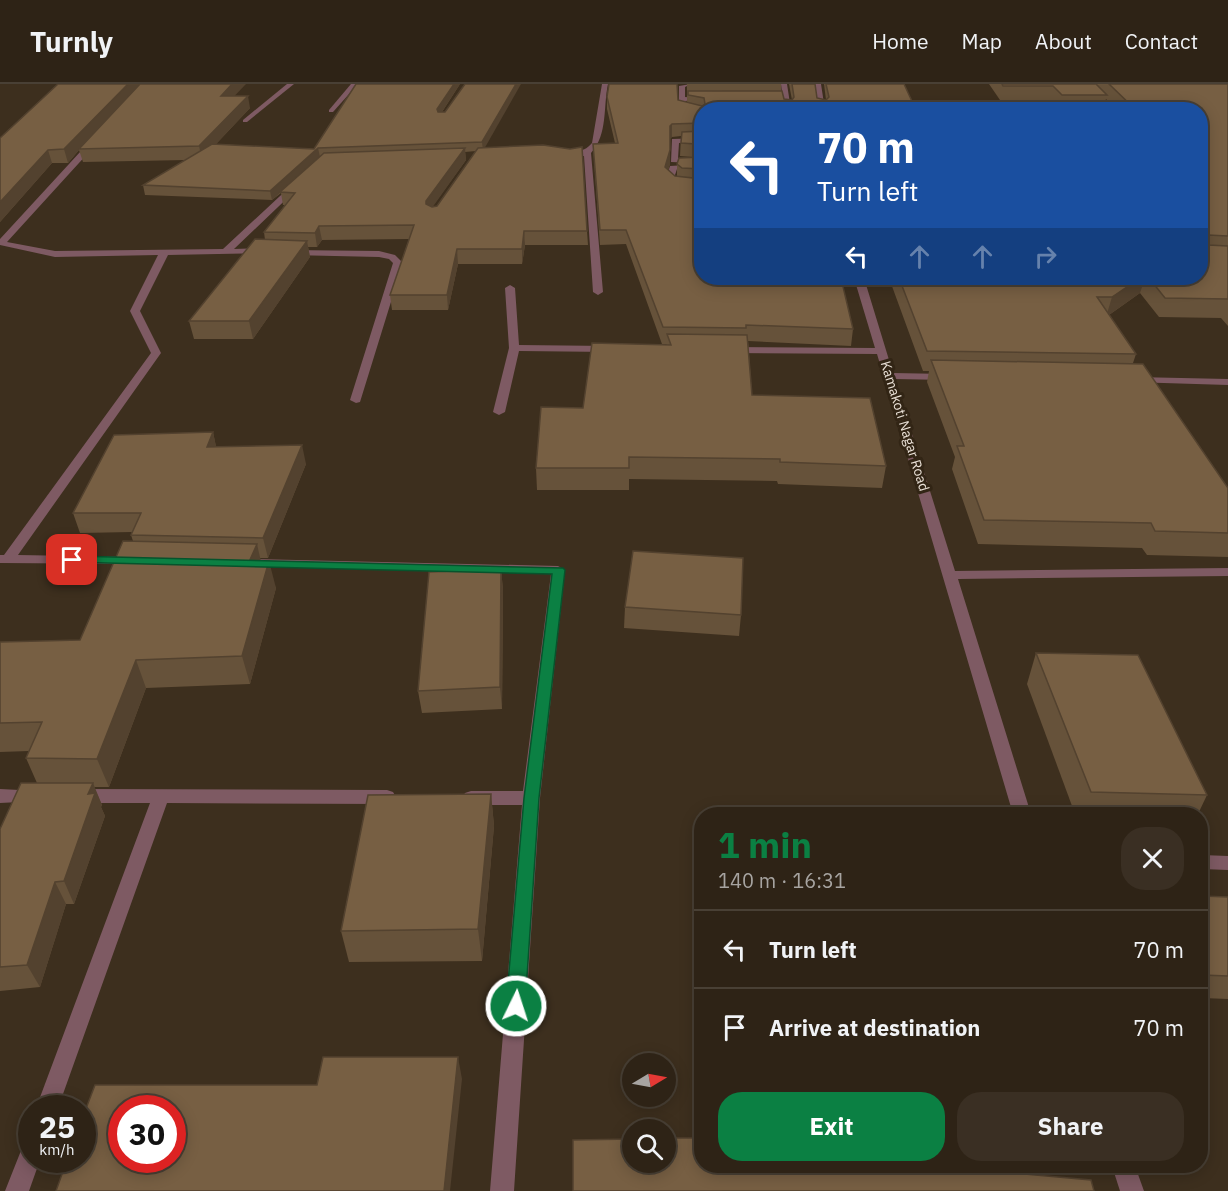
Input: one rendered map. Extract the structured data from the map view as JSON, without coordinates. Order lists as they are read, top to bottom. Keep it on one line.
{"streets":{"street":["Kamakoti Nagar Road"]},"north":"right","page":{"header":"Turnly","nav":["Home","Map","About","Contact"],"turn":["70 m","Turn left"],"heading":["1 min","140 m · 16:31"],"list":[{"name":"Turn left","value":"70 m"},{"name":"Arrive at destination","value":"70 m"}],"buttons":["Exit","Share"],"speed":"25 km/h","limit":"30"}}
